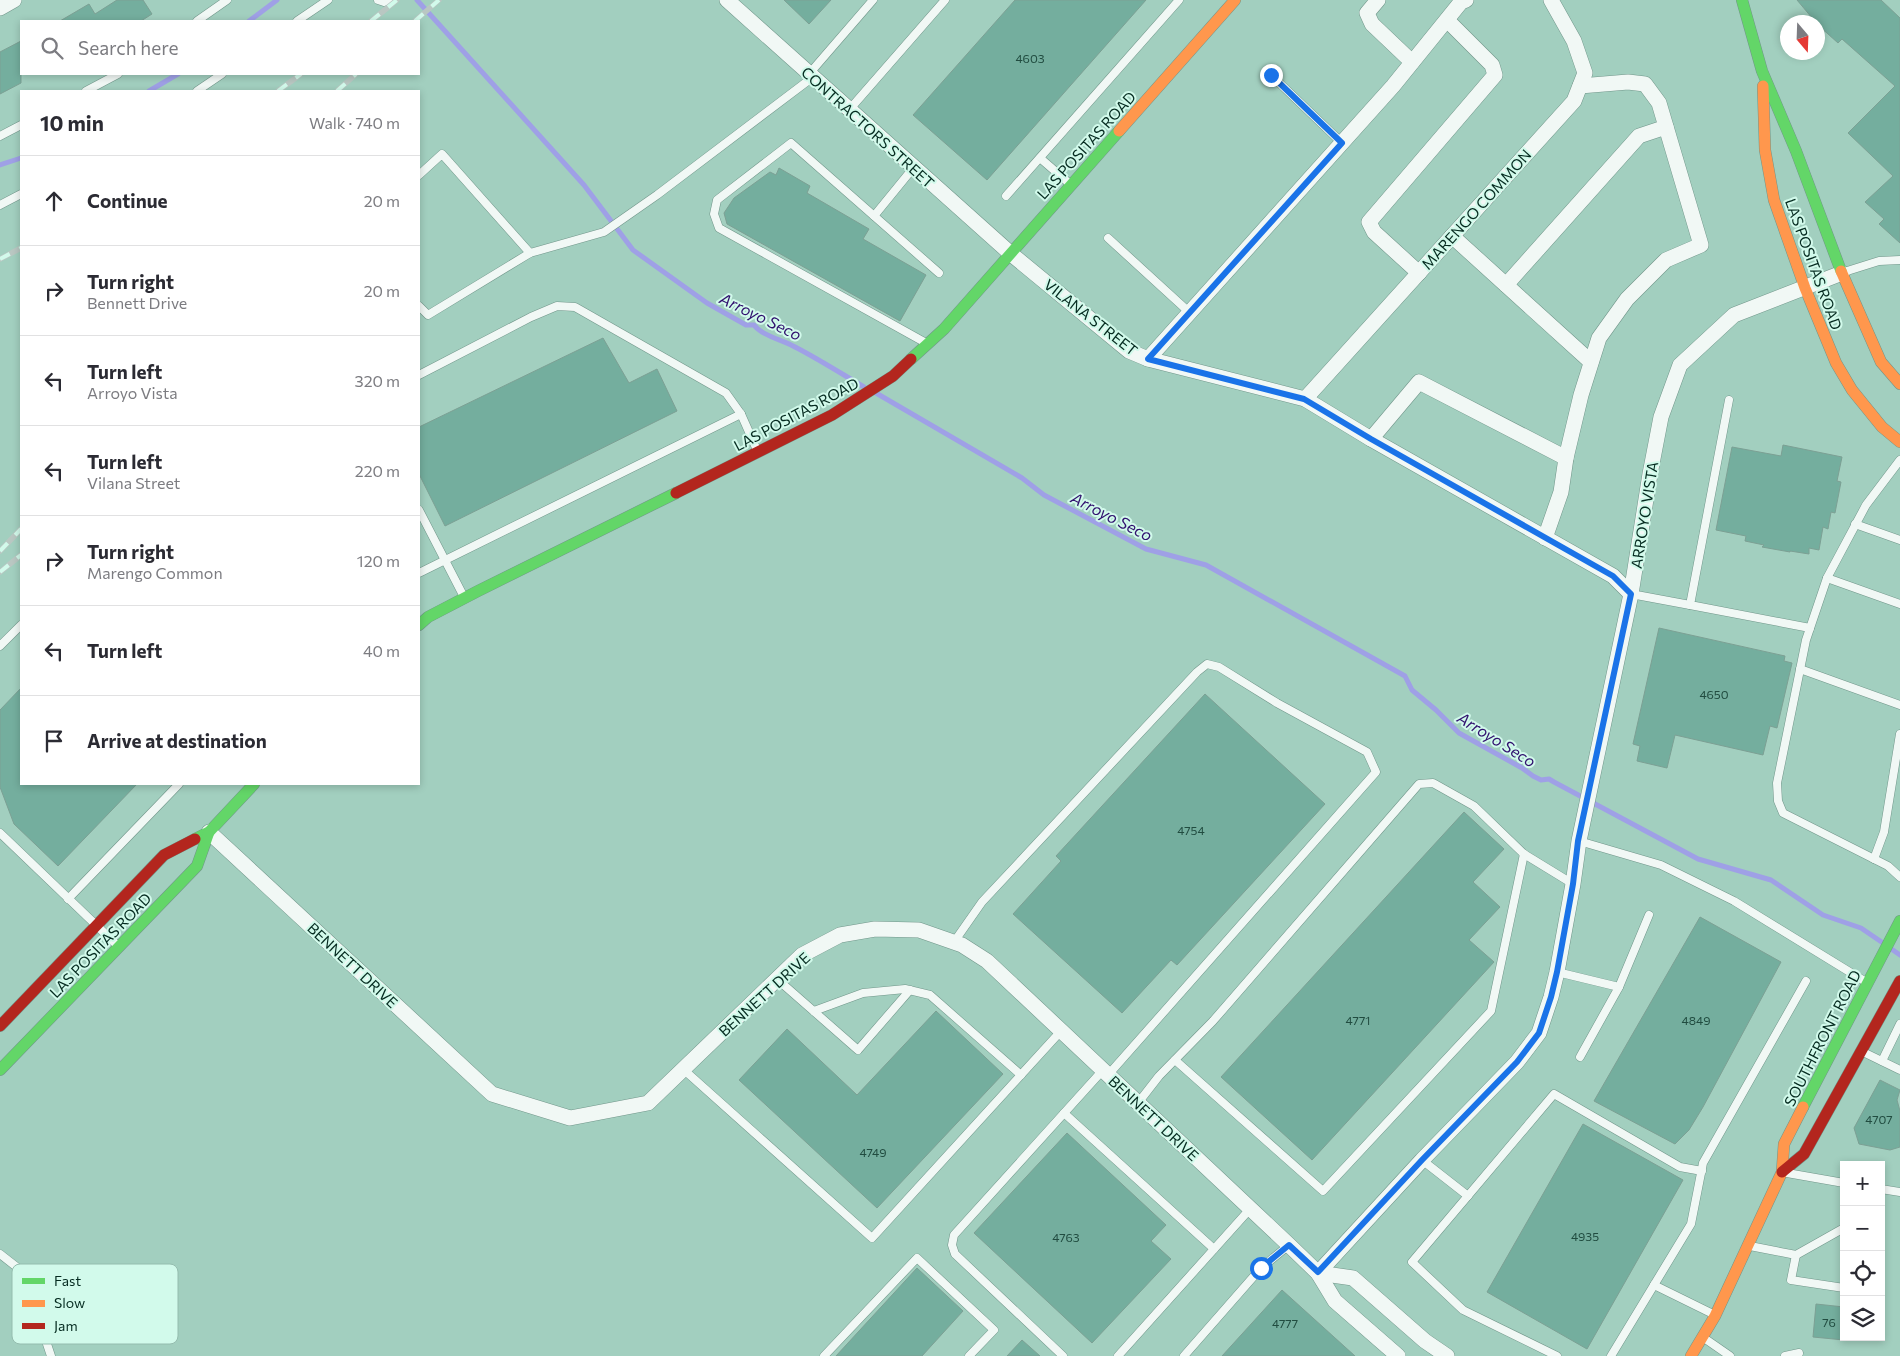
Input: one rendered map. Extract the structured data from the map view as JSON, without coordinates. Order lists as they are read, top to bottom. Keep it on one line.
{"streets":{"main road":["LAS POSITAS ROAD","SOUTHFRONT ROAD"],"street":["CONTRACTORS STREET","MARENGO COMMON","VILANA STREET","ARROYO VISTA","BENNETT DRIVE"]},"crossings":[["CONTRACTORS STREET","LAS POSITAS ROAD"],["CONTRACTORS STREET","VILANA STREET"],["LAS POSITAS ROAD","VILANA STREET"],["LAS POSITAS ROAD","ARROYO VISTA"],["LAS POSITAS ROAD","BENNETT DRIVE"],["MARENGO COMMON","VILANA STREET"],["VILANA STREET","ARROYO VISTA"],["ARROYO VISTA","BENNETT DRIVE"]],"water":["Arroyo Seco"],"house_numbers":["4603","4650","4754","4771","4849","4707","4749","4935","4763","76","4777"],"legend":["Fast","Slow","Jam"],"north":"bottom","page":{"search":"Search here","heading":["10 min","Walk · 740 m"],"list":[["Continue","20 m"],["Turn right","Bennett Drive","20 m"],["Turn left","Arroyo Vista","320 m"],["Turn left","Vilana Street","220 m"],["Turn right","Marengo Common","120 m"],["Turn left","40 m"],"Arrive at destination"],"map_buttons":["+","−"]}}
